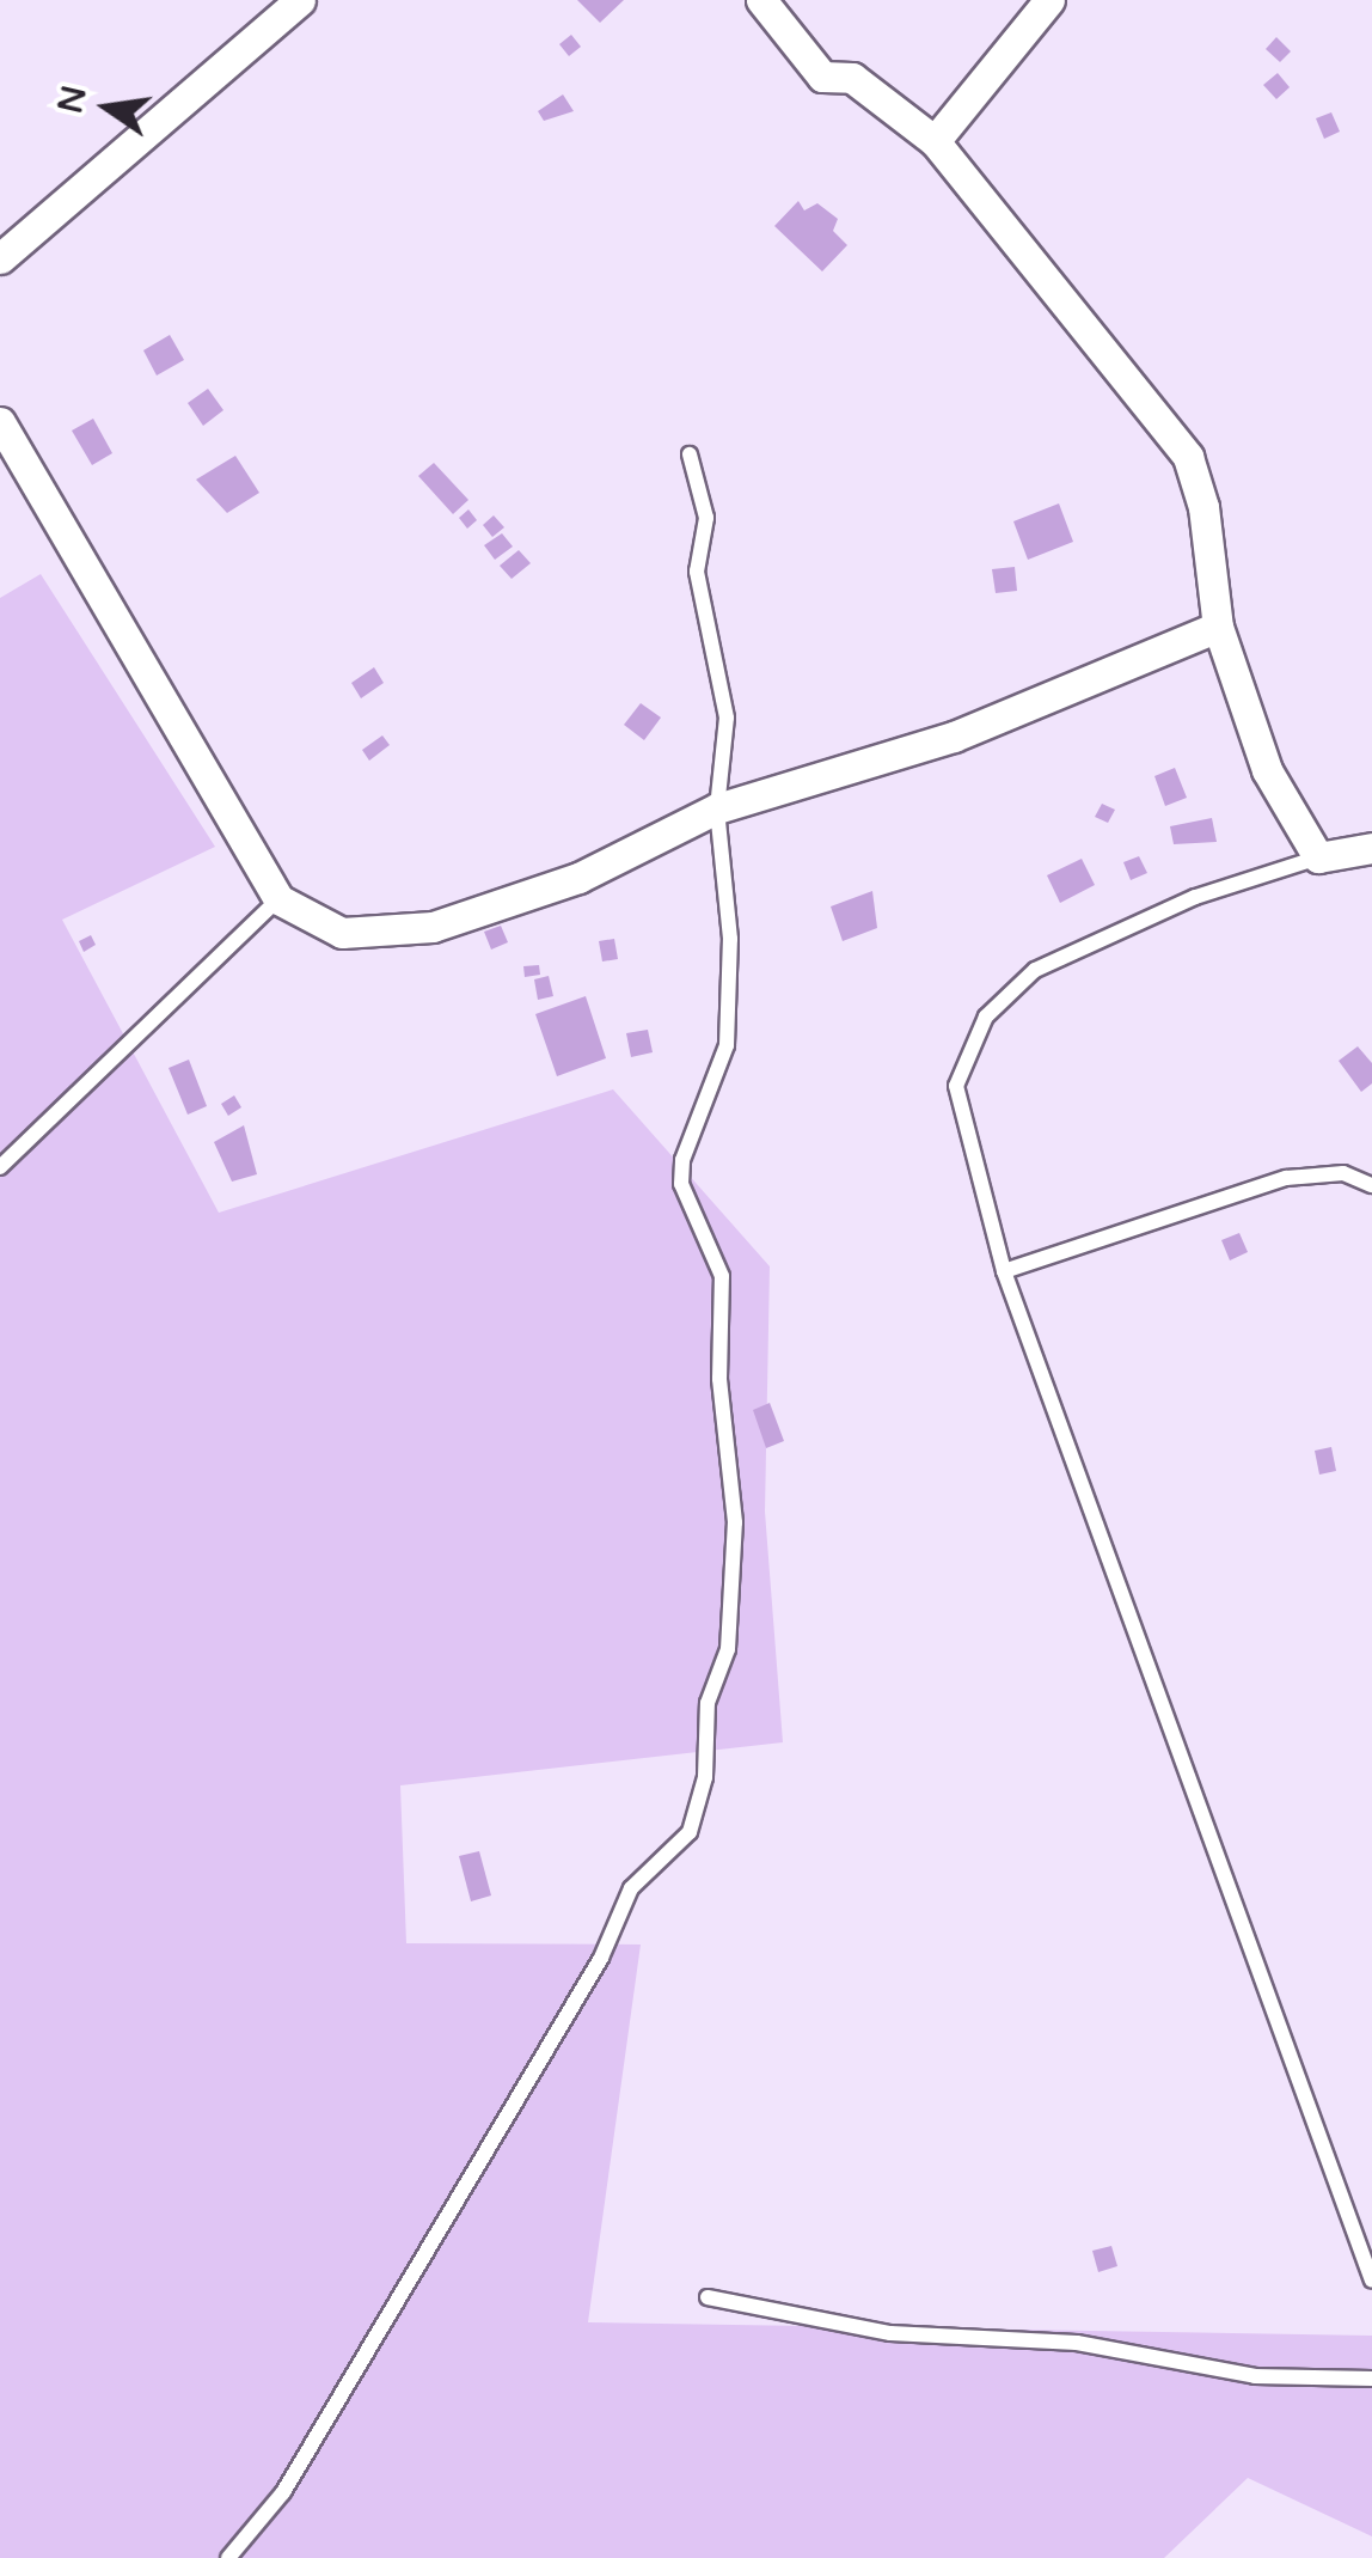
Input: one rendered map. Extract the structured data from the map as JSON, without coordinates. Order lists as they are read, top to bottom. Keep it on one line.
{"north":"left"}
